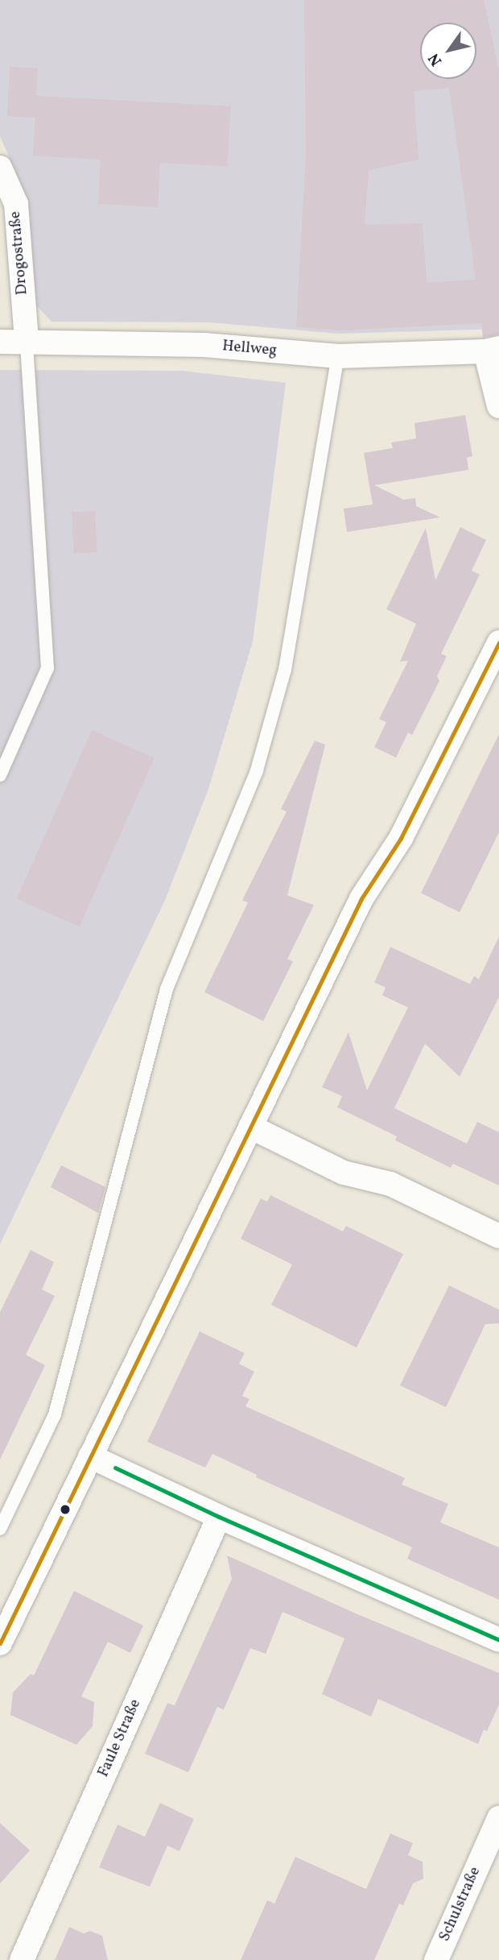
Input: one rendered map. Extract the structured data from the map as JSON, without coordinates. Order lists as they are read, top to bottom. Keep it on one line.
{"streets":{"street":["Drogostraße","Hellweg","Faule Straße","Schulstraße"]},"crossings":[["Drogostraße","Hellweg"]],"north":"bottom left"}
